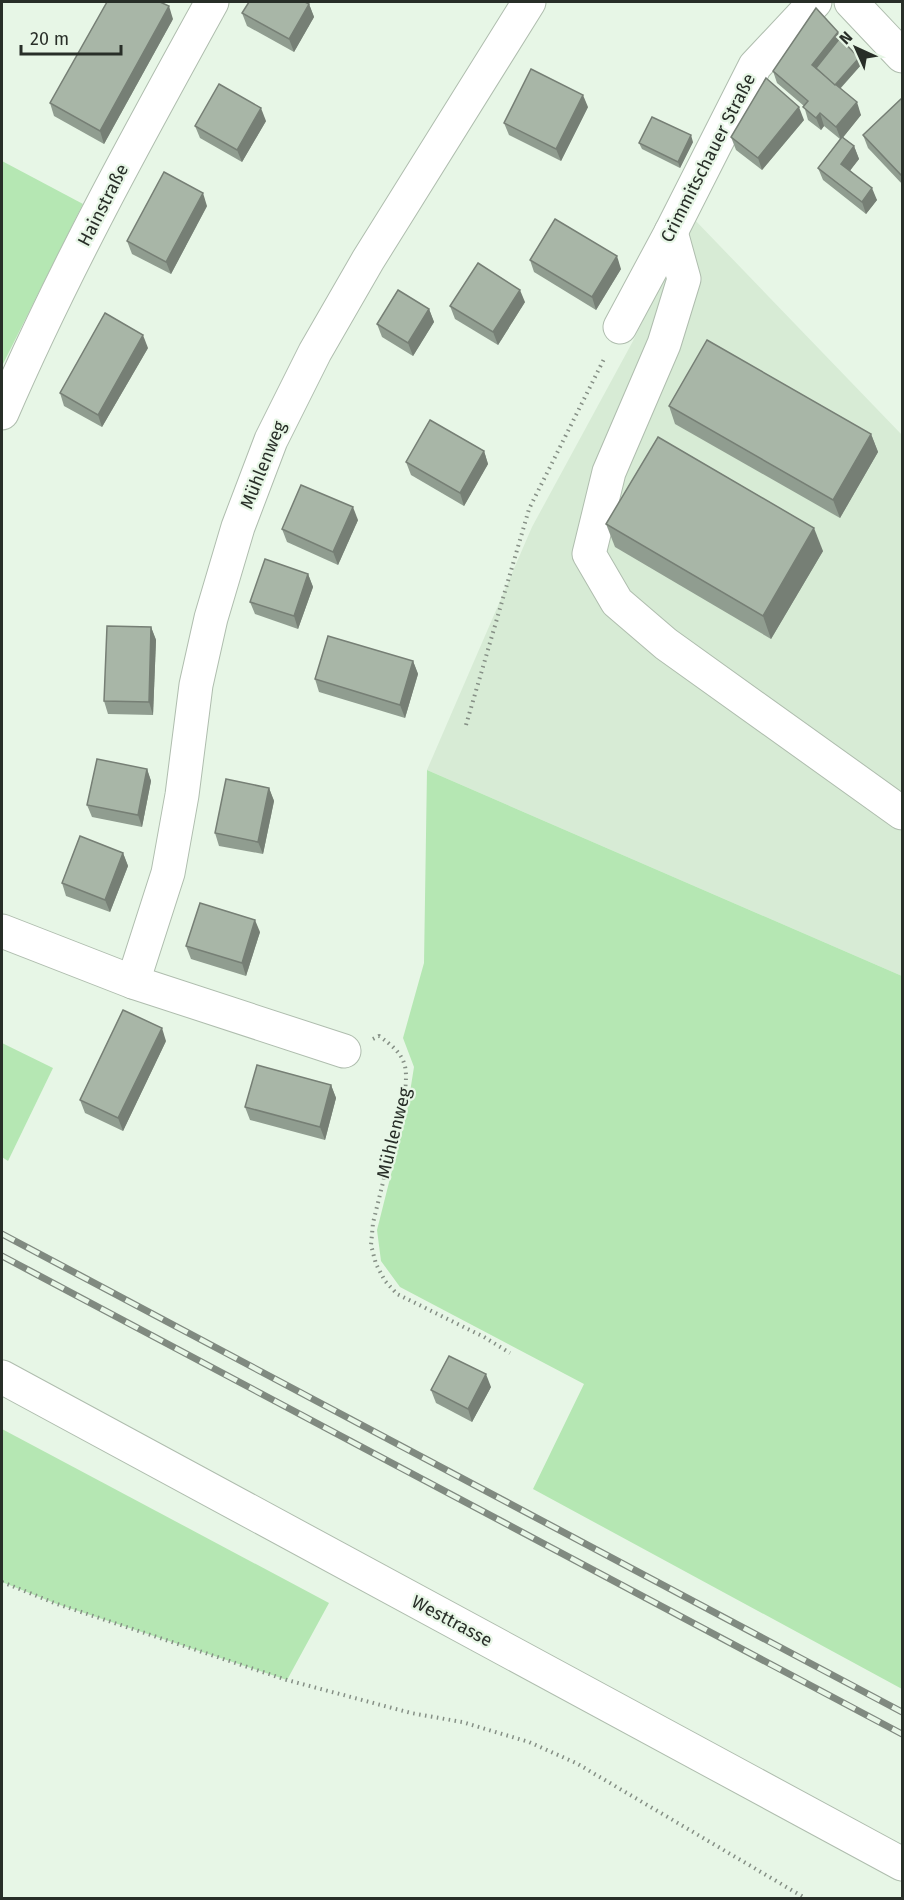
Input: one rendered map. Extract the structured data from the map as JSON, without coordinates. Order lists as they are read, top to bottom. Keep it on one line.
{"streets":{"street":["Crimmitschauer Straße","Hainstraße","Mühlenweg","Westtrasse"]},"scale_bar":"20 m","north":"top left"}
